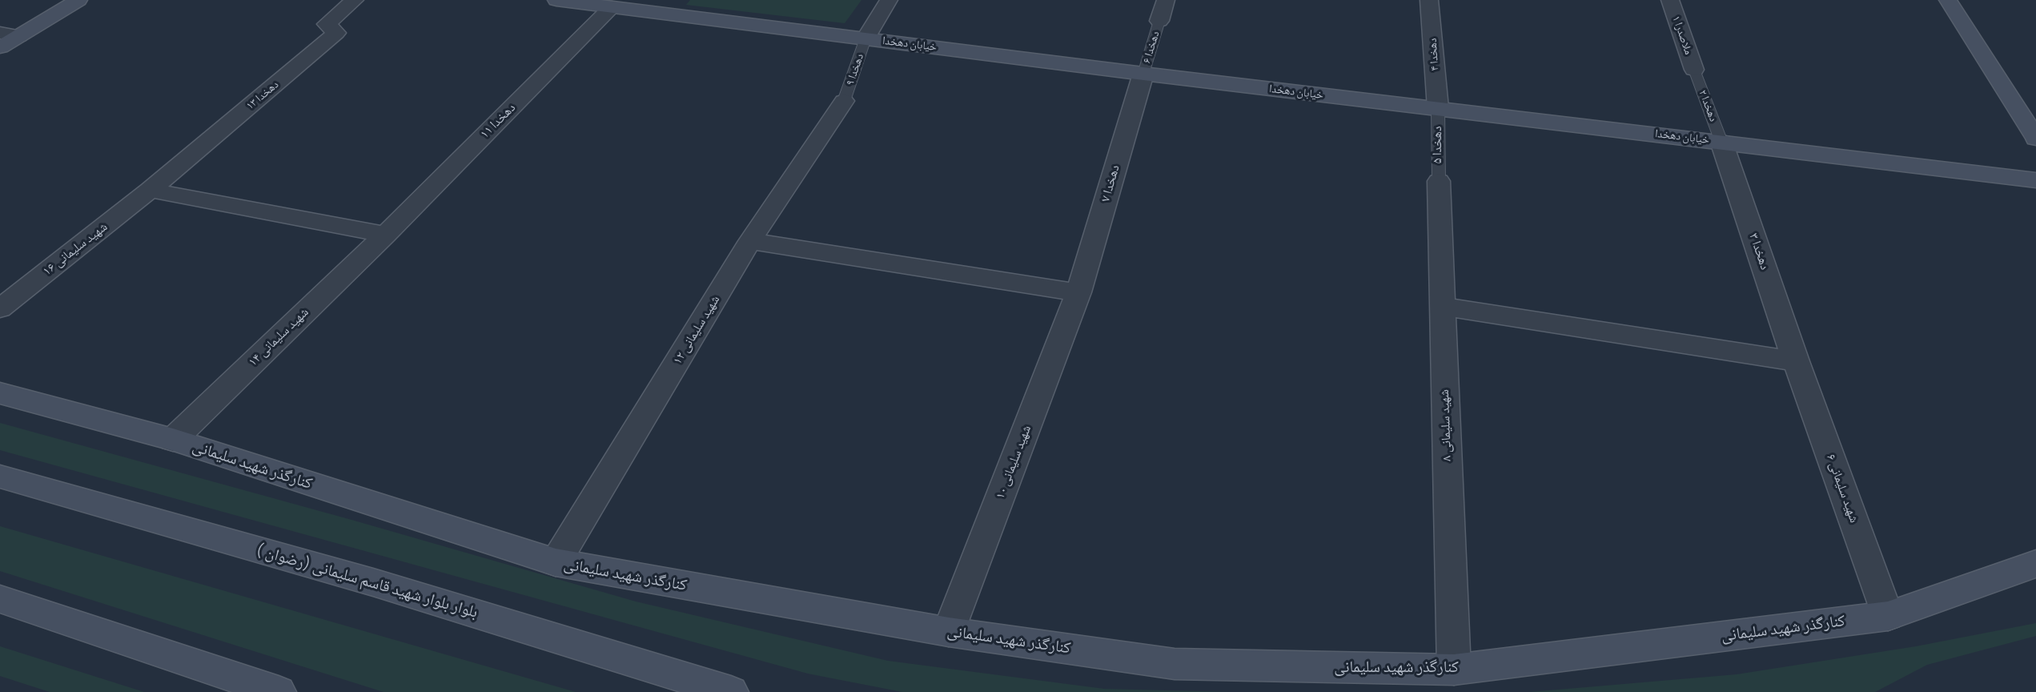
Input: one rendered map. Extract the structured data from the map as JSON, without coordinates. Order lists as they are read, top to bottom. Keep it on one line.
{"streets":{"street":["ملاصدرا ۱","خیابان دهخدا","دهخدا ۴","دهخدا ۱۳","دهخدا ۱۱","دهخدا ۷","شهید سلیمانی ۱۶","دهخدا ۳","شهید سلیمانی ۱۲","شهید سلیمانی ۱۴","شهید سلیمانی ۸","شهید سلیمانی ۱۰","کنارگذر شهید سلیمانی","شهید سلیمانی ۶","بلوار بلوار شهید قاسم سلیمانی (رضوان )"],"lane":["دهخدا ۶","دهخدا ۹","دهخدا ۲","دهخدا ۵"]},"crossings":[["ملاصدرا ۱","دهخدا ۲"],["خیابان دهخدا","دهخدا ۶"],["خیابان دهخدا","دهخدا ۴"],["خیابان دهخدا","دهخدا ۹"],["خیابان دهخدا","دهخدا ۲"],["خیابان دهخدا","دهخدا ۱۱"],["خیابان دهخدا","دهخدا ۵"],["خیابان دهخدا","دهخدا ۷"],["خیابان دهخدا","دهخدا ۳"],["دهخدا ۶","دهخدا ۷"],["دهخدا ۴","دهخدا ۵"],["دهخدا ۹","شهید سلیمانی ۱۲"],["دهخدا ۱۳","شهید سلیمانی ۱۶"],["دهخدا ۲","دهخدا ۳"],["دهخدا ۱۱","شهید سلیمانی ۱۴"],["دهخدا ۵","شهید سلیمانی ۸"],["دهخدا ۷","شهید سلیمانی ۱۰"],["دهخدا ۳","شهید سلیمانی ۶"],["شهید سلیمانی ۱۲","کنارگذر شهید سلیمانی"],["شهید سلیمانی ۱۴","کنارگذر شهید سلیمانی"],["شهید سلیمانی ۸","کنارگذر شهید سلیمانی"],["شهید سلیمانی ۱۰","کنارگذر شهید سلیمانی"],["کنارگذر شهید سلیمانی","شهید سلیمانی ۶"]]}
